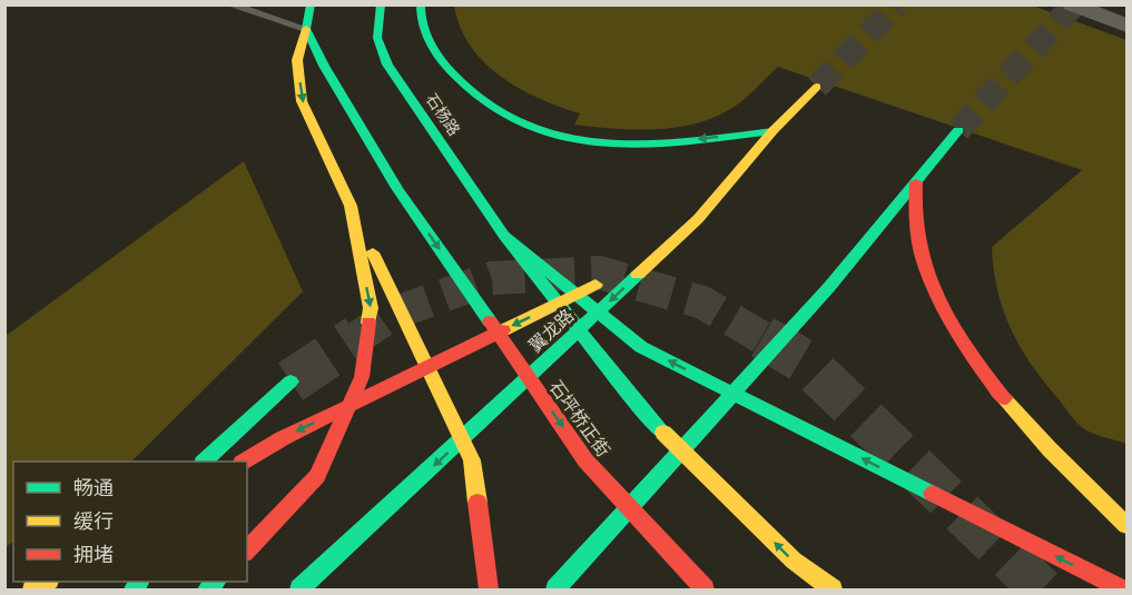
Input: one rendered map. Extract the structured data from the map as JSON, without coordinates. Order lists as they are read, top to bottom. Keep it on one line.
{"streets":{"main road":["石杨路","翼龙路","石坪桥正街"]},"legend":["畅通","缓行","拥堵"]}
